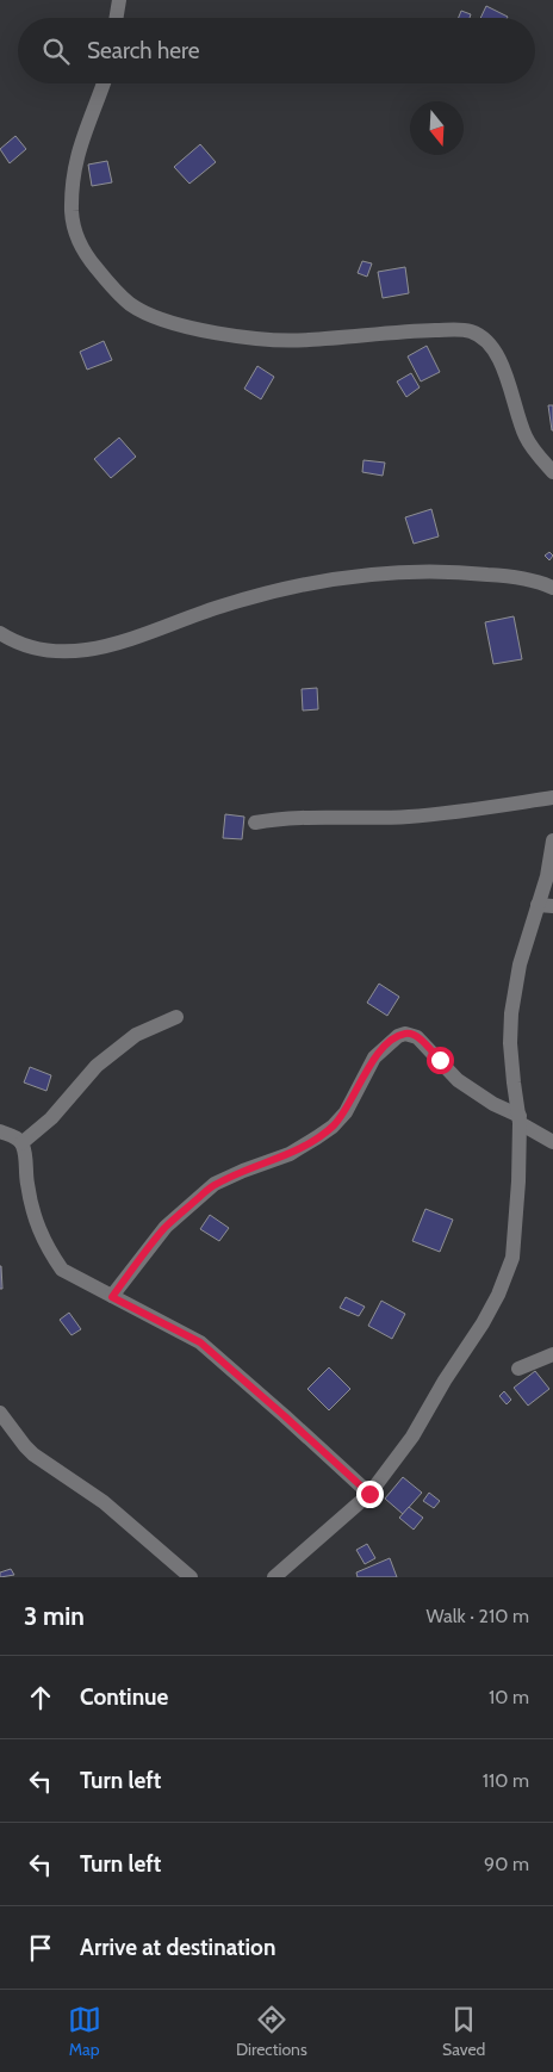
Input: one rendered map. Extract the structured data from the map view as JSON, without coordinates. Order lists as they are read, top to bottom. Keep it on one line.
{"north":"bottom","page":{"search":"Search here","heading":["3 min","Walk · 210 m"],"list":[["Continue","10 m"],["Turn left","110 m"],["Turn left","90 m"],"Arrive at destination"],"nav":["Map","Directions","Saved"]}}
